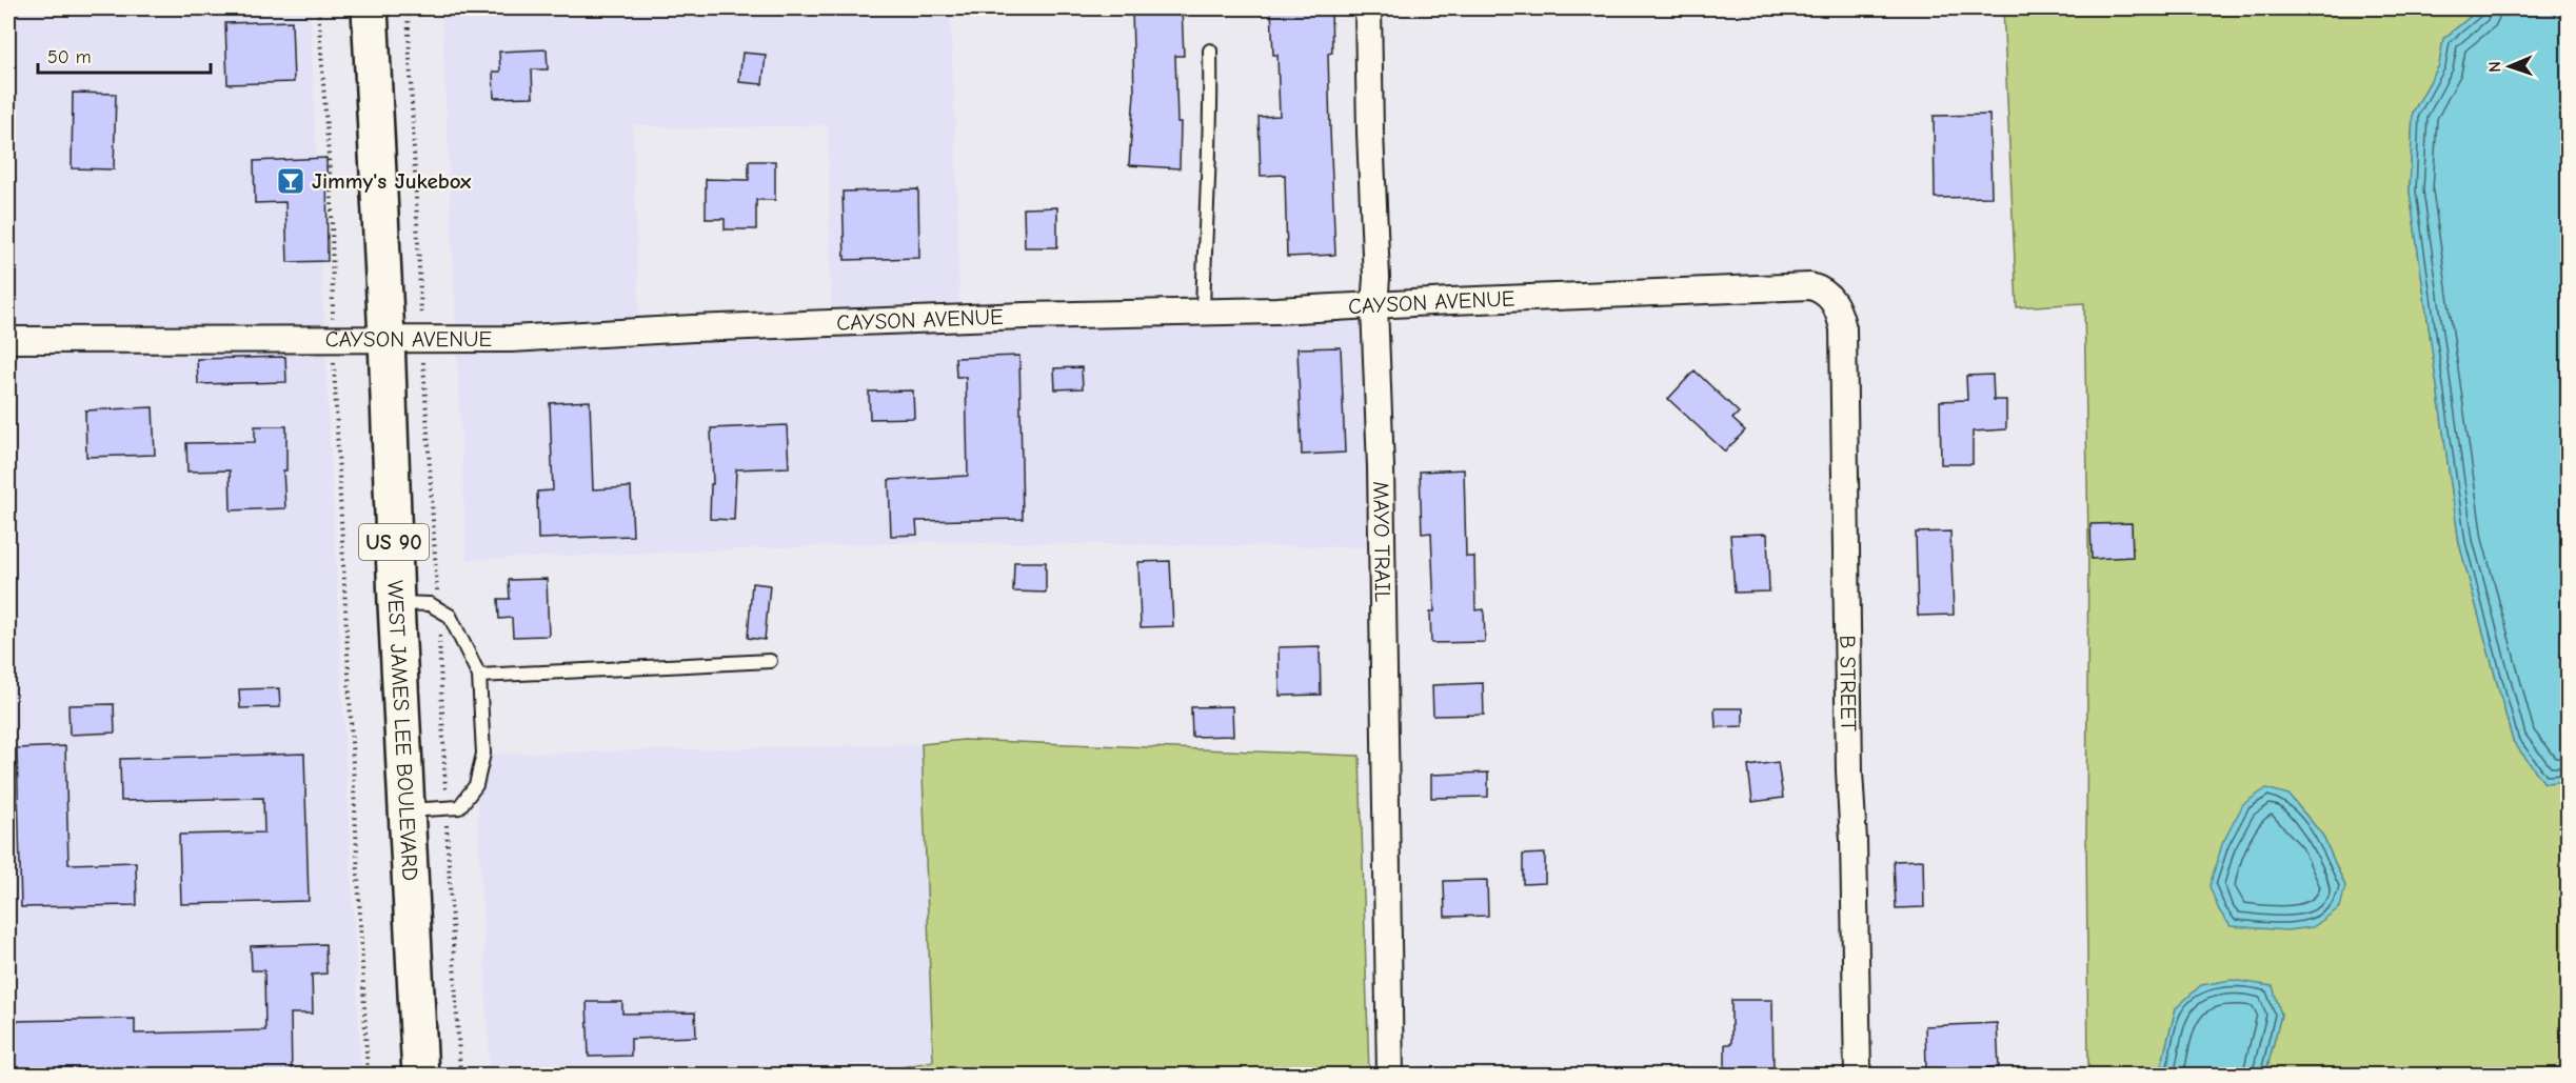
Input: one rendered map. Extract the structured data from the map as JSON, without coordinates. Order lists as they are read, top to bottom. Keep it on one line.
{"streets":{"main road":["US 90","WEST JAMES LEE BOULEVARD"],"street":["CAYSON AVENUE","MAYO TRAIL","B STREET"]},"crossings":[["CAYSON AVENUE","MAYO TRAIL"],["CAYSON AVENUE","B STREET"],["CAYSON AVENUE","WEST JAMES LEE BOULEVARD"]],"places":{"bar":["Jimmy's Jukebox"]},"scale_bar":"50 m","north":"left"}
